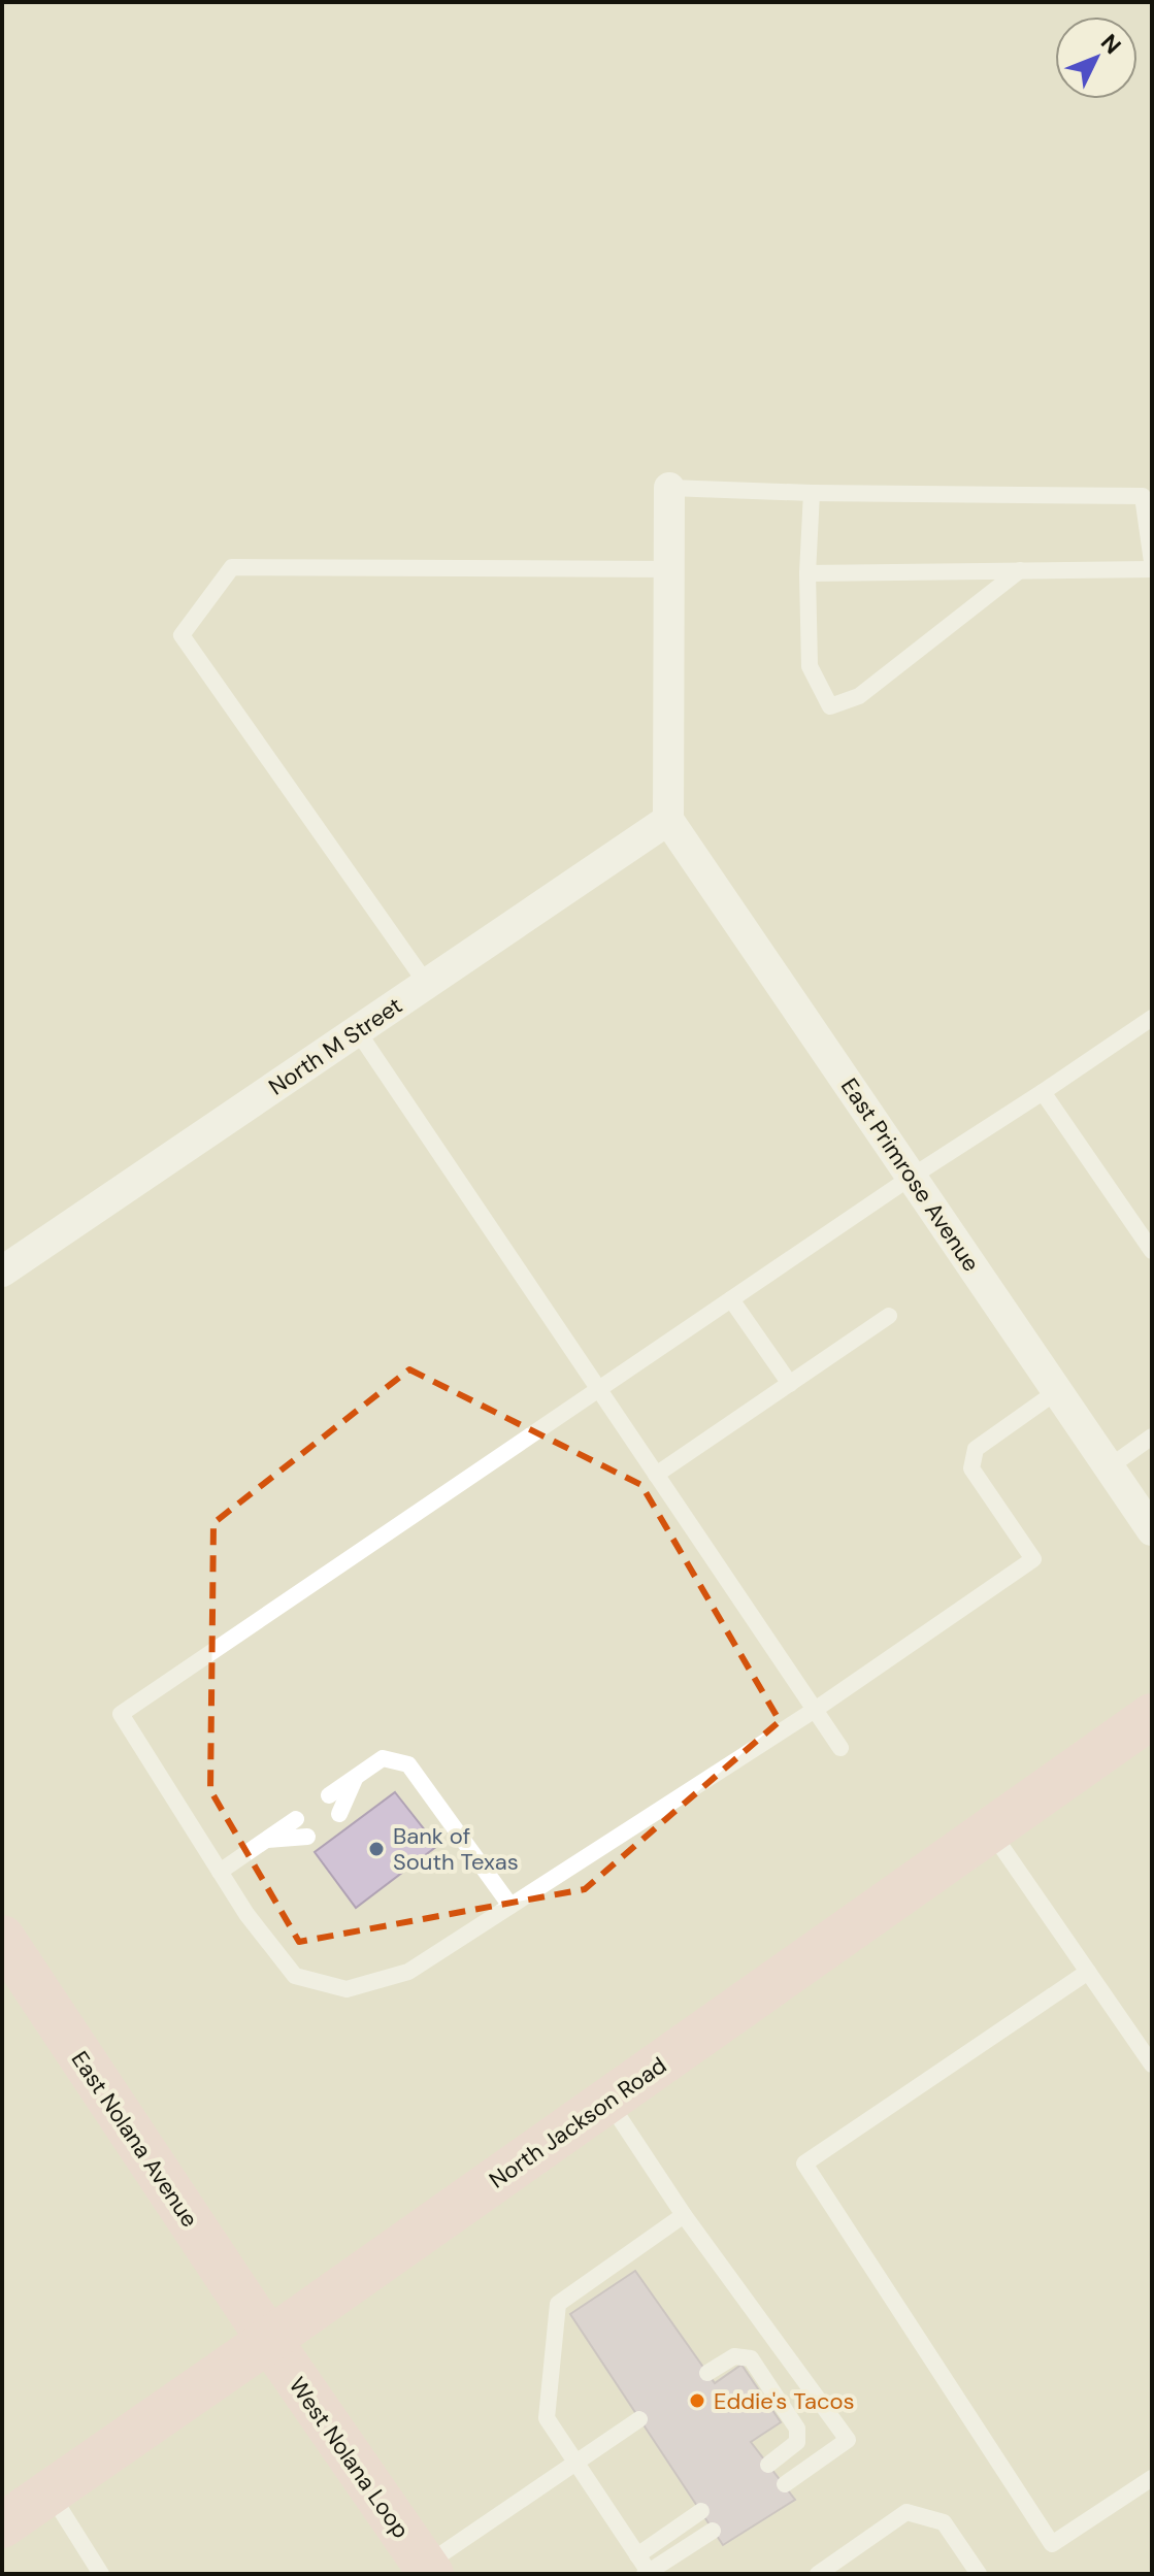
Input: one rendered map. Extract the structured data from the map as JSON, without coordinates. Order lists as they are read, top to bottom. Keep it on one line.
{"streets":{"main road":["North Jackson Road","East Nolana Avenue","West Nolana Loop"],"street":["North M Street","East Primrose Avenue"]},"crossings":[["North M Street","East Primrose Avenue"],["North Jackson Road","East Nolana Avenue"],["North Jackson Road","West Nolana Loop"],["East Nolana Avenue","West Nolana Loop"]],"places":["Bank of South Texas","Eddie's Tacos"],"north":"top right"}
